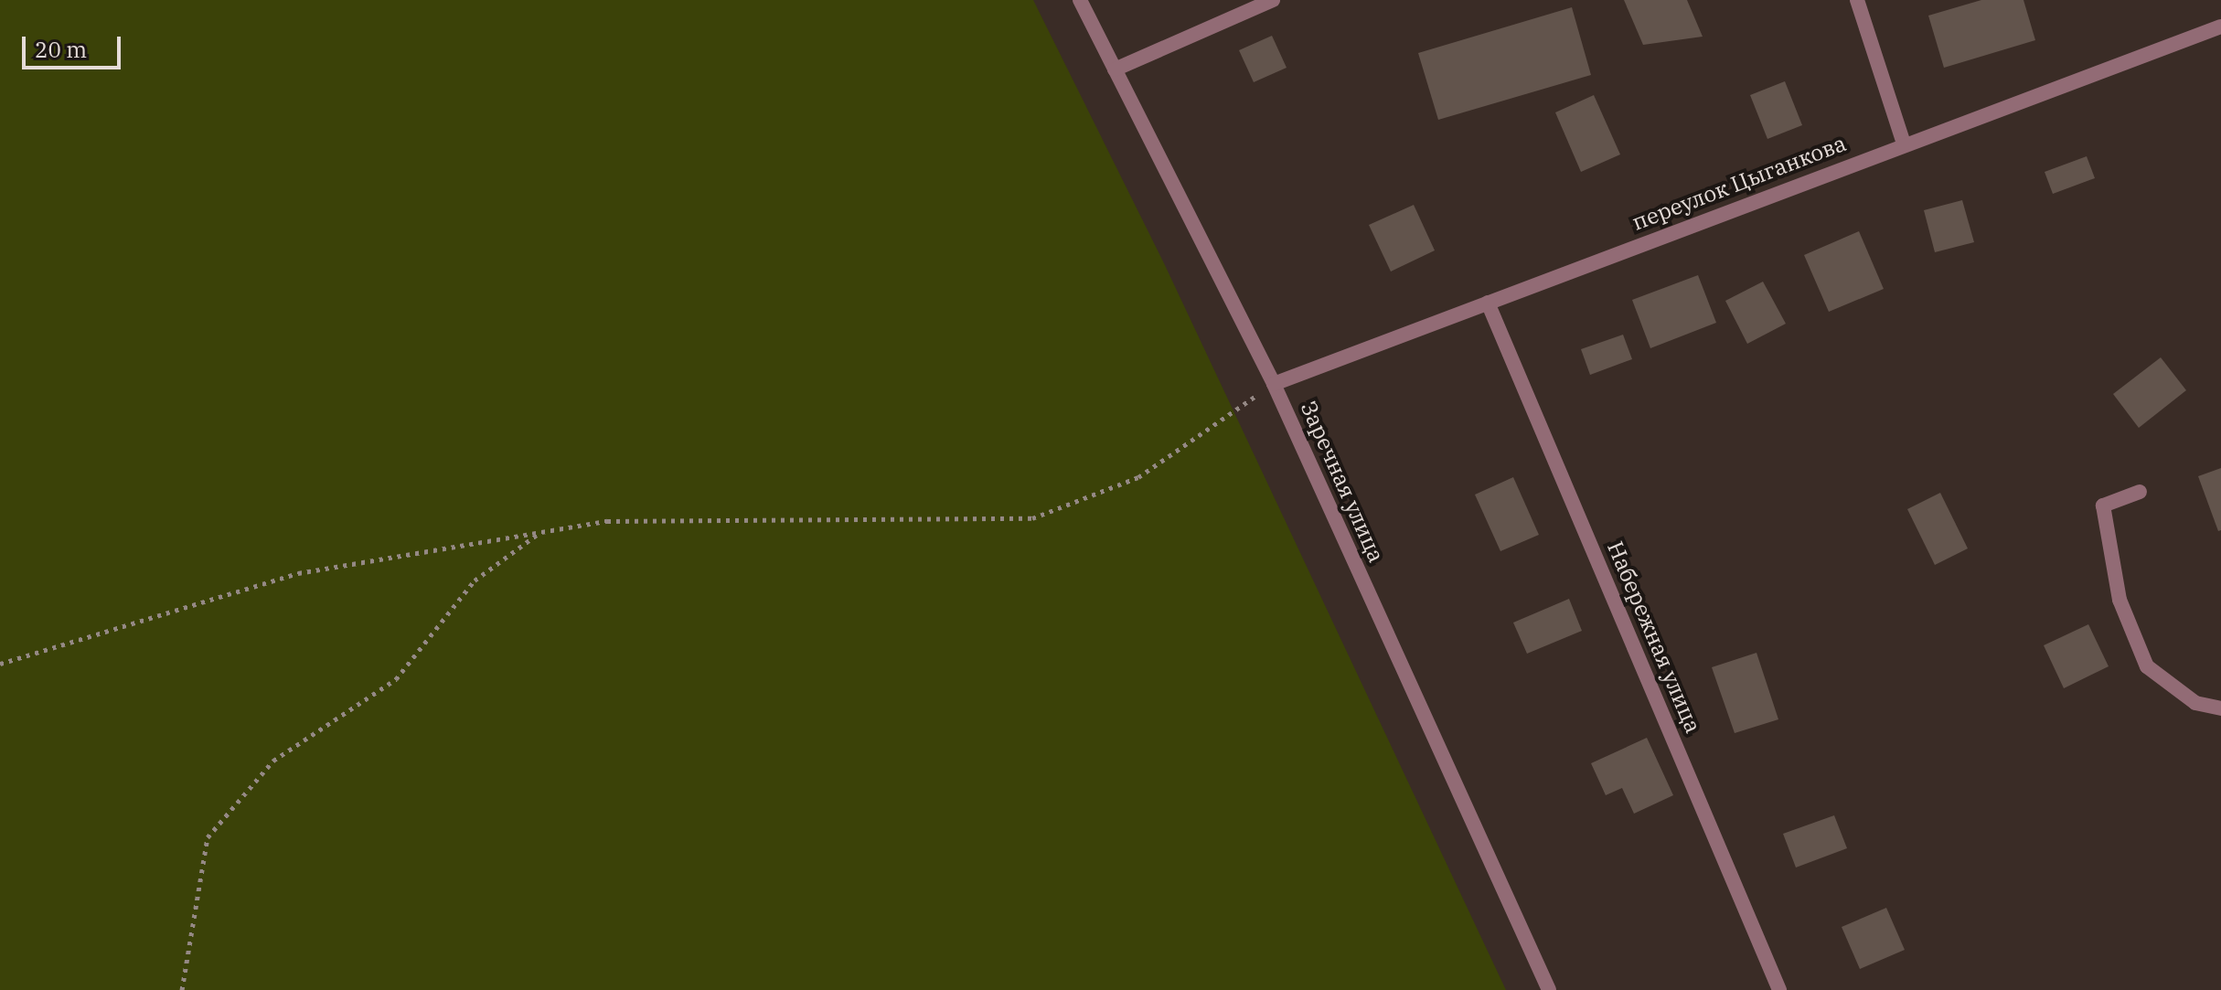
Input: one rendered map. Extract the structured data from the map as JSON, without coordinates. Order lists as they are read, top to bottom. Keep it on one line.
{"streets":{"street":["переулок Цыганкова","Заречная улица","Набережная улица"]},"crossings":[["переулок Цыганкова","Заречная улица"],["переулок Цыганкова","Набережная улица"]],"scale_bar":"20 m"}
